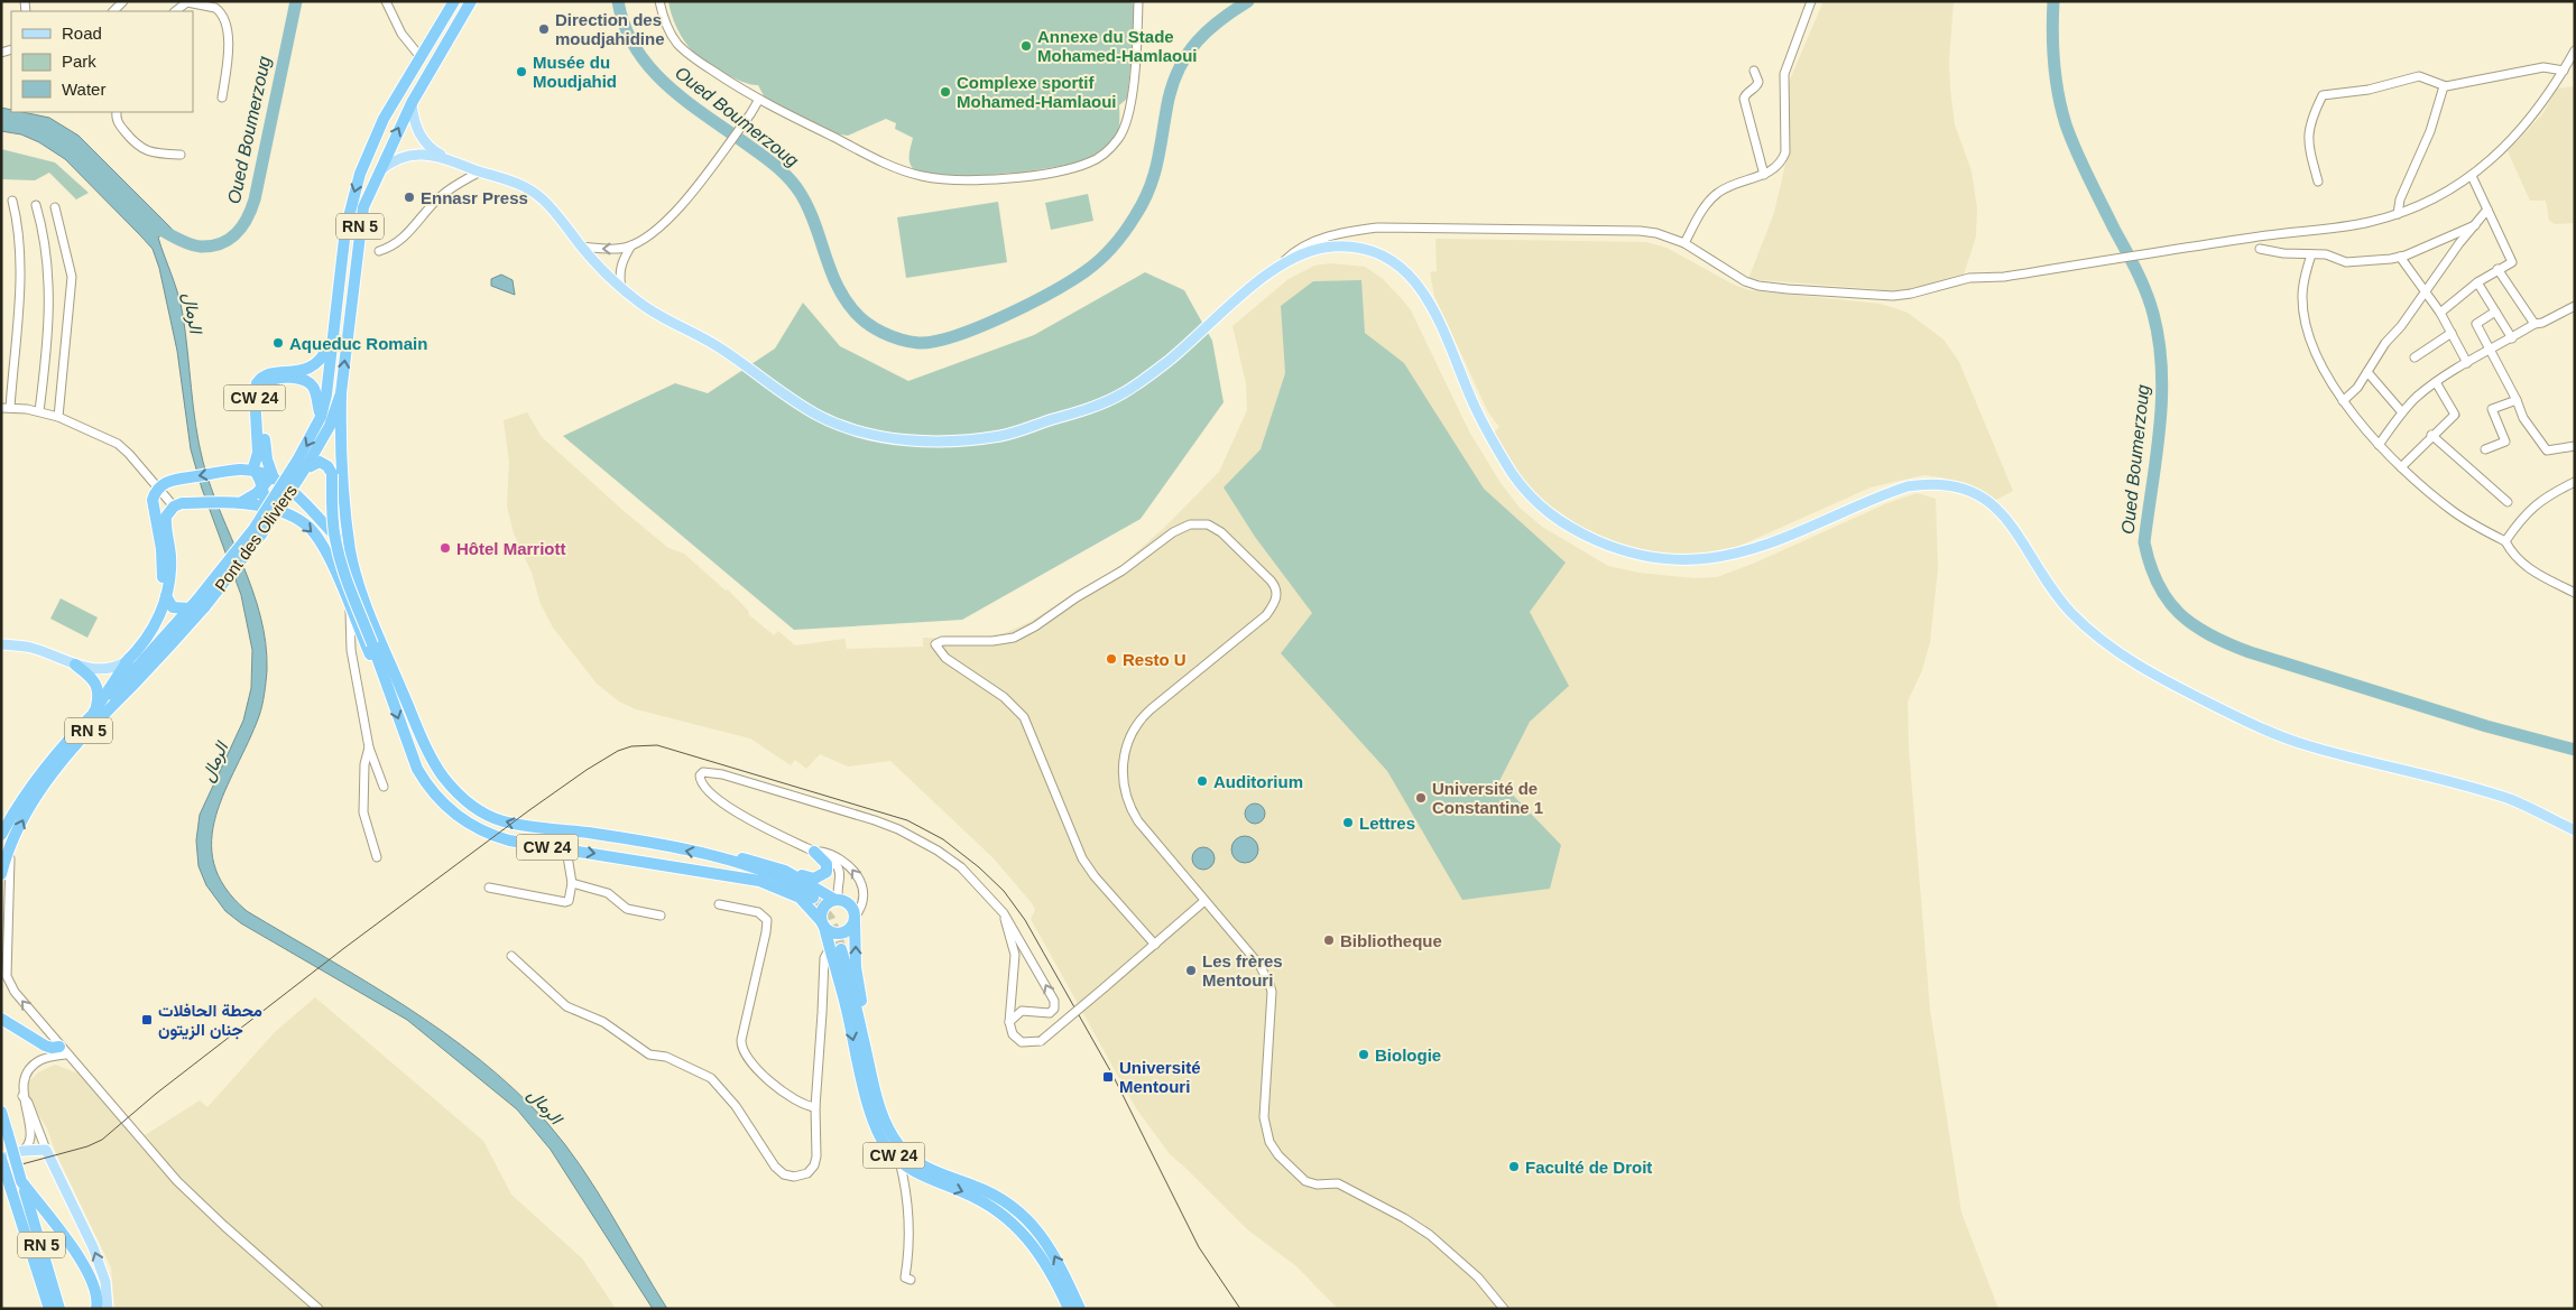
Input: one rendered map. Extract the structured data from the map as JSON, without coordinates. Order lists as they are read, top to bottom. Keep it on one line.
{"streets":{"highway":["RN 5","CW 24","Pont des Oliviers"]},"crossings":[["RN 5","CW 24"],["RN 5","Pont des Oliviers"],["CW 24","Pont des Oliviers"]],"water":["Oued Boumerzoug","الرمال"],"places":{"other":["Direction des moudjahidine","Annexe du Stade Mohamed-Hamlaoui","Musée du Moudjahid","Complexe sportif Mohamed-Hamlaoui","Ennasr Press","Aqueduc Romain","Hôtel Marriott","Resto U","Auditorium","Université de Constantine 1","Lettres","Bibliotheque","Les frères Mentouri","Biologie","Faculté de Droit"],"transit":["محطة الحافلات جنان الزيتون","Université Mentouri"]},"legend":["Road","Park","Water"]}
